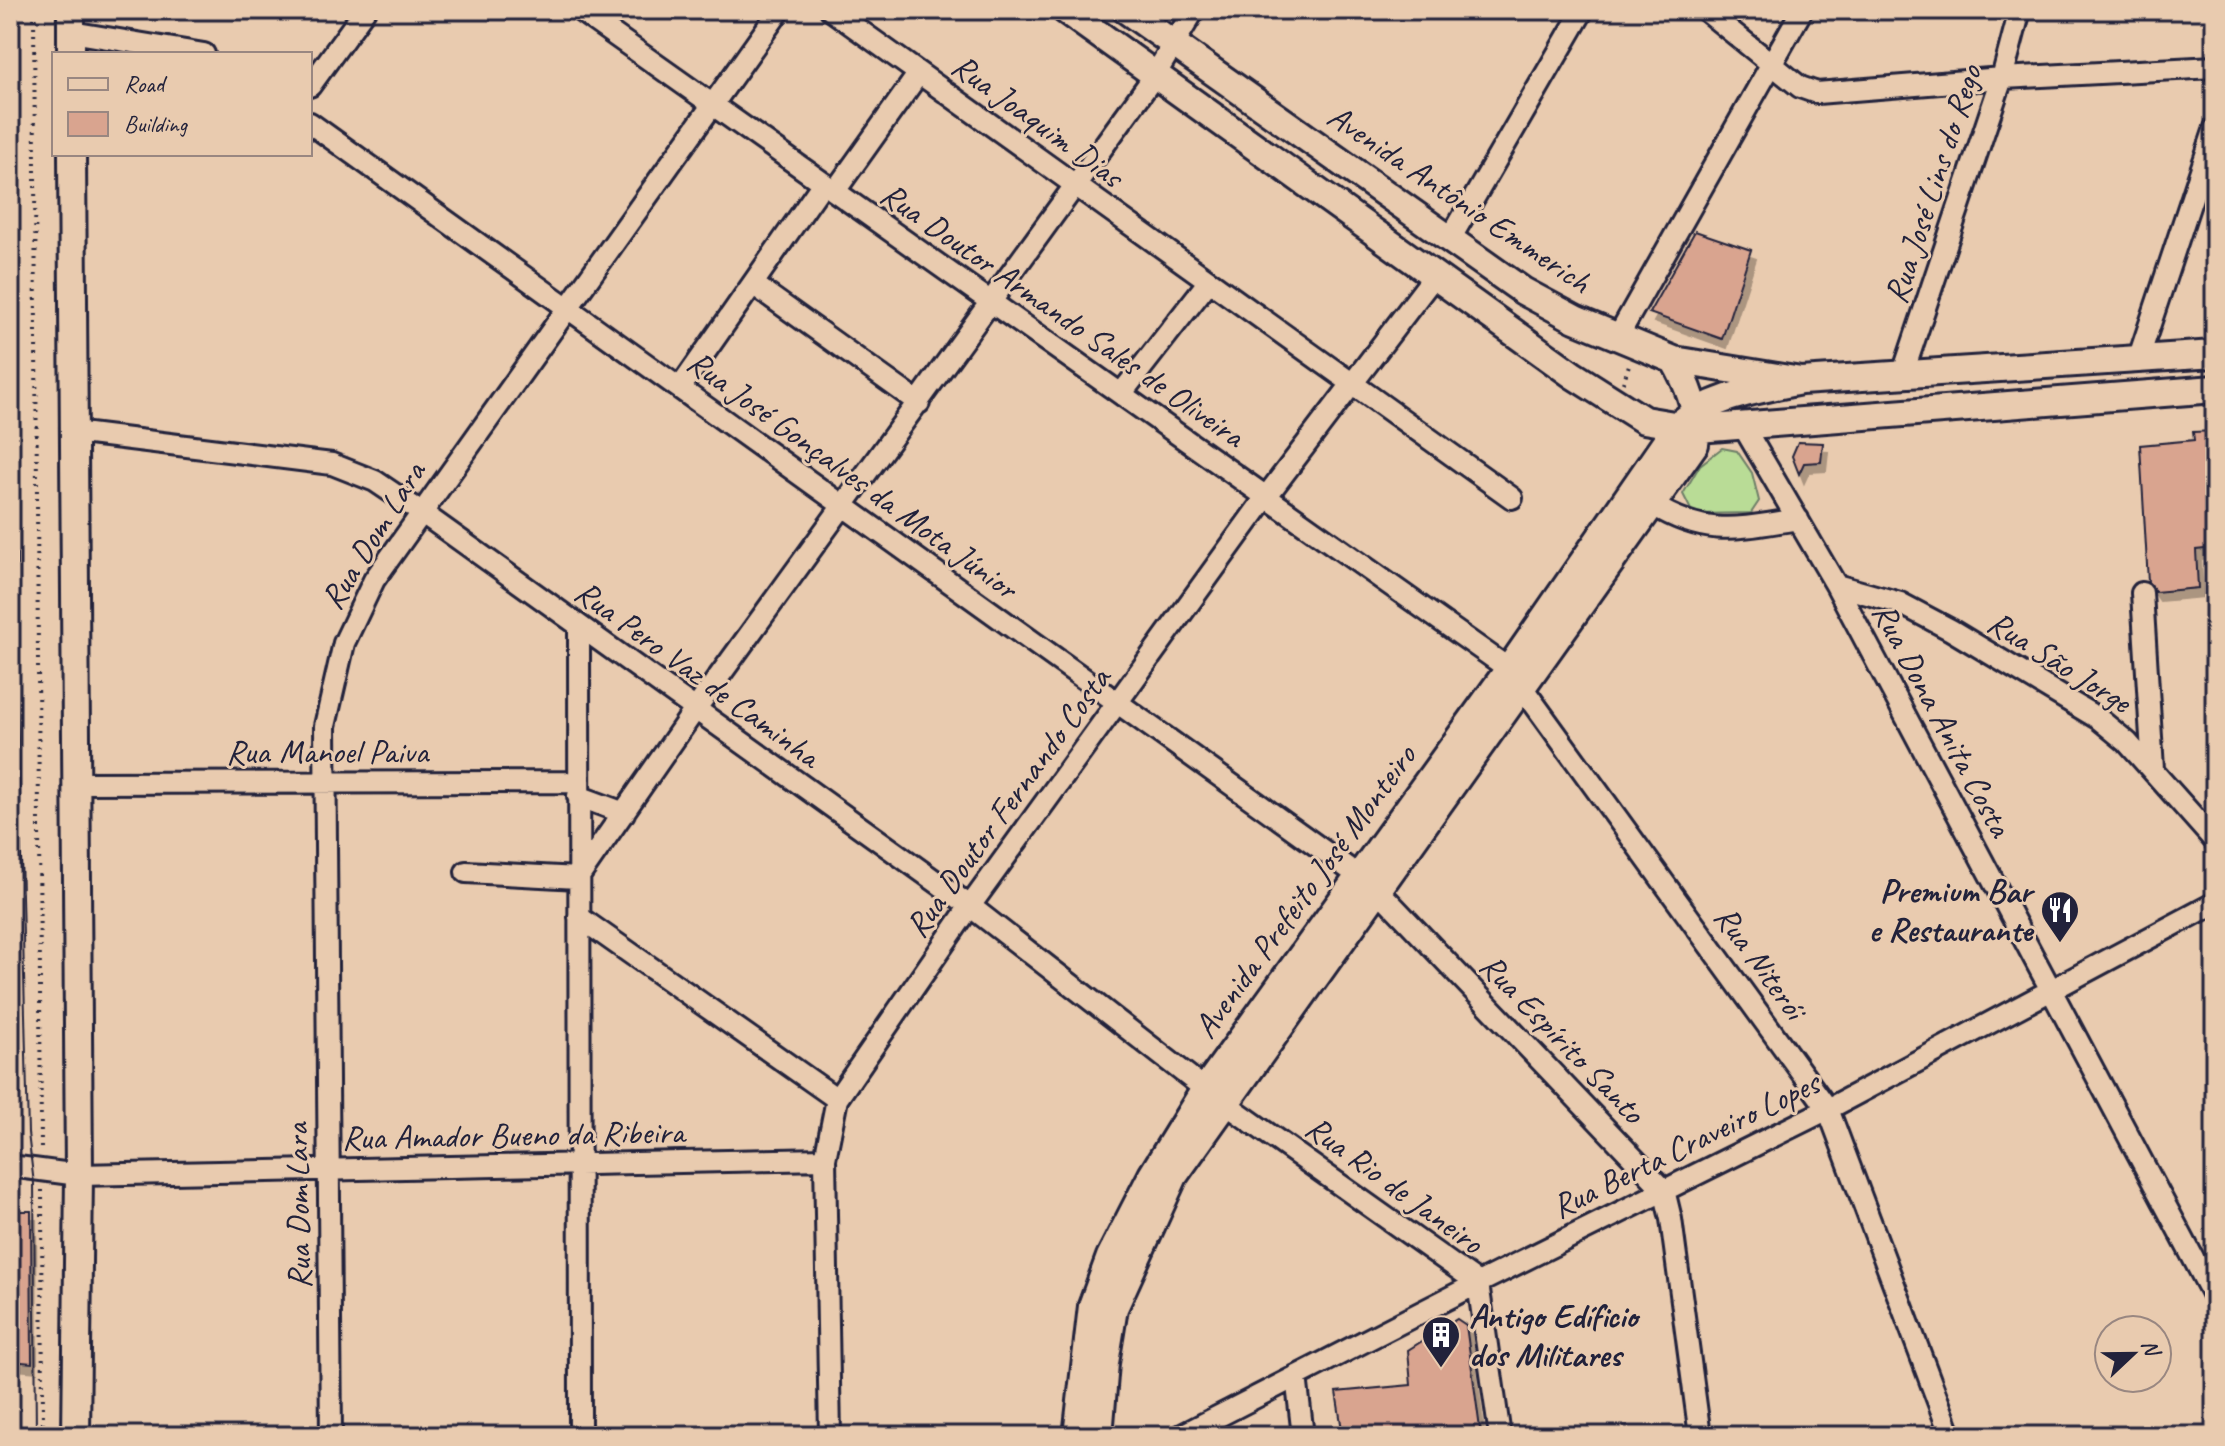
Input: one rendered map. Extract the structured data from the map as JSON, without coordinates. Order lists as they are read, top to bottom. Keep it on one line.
{"streets":{"main road":["Avenida Antônio Emmerich","Avenida Prefeito José Monteiro"],"street":["Rua Joaquim Dias","Rua José Lins do Rego","Rua Doutor Armando Sales de Oliveira","Rua José Gonçalves da Mota Júnior","Rua Dom Lara","Rua São Jorge","Rua Pero Vaz de Caminha","Rua Dona Anita Costa","Rua Manoel Paiva","Rua Doutor Fernando Costa","Rua Niterói","Rua Espírito Santo","Rua Amador Bueno da Ribeira","Rua Berta Craveiro Lopes","Rua Rio de Janeiro"]},"crossings":[["Rua Joaquim Dias","Rua Doutor Fernando Costa"],["Rua José Lins do Rego","Avenida Antônio Emmerich"],["Rua Doutor Armando Sales de Oliveira","Rua Dom Lara"],["Rua Doutor Armando Sales de Oliveira","Rua Doutor Fernando Costa"],["Rua Doutor Armando Sales de Oliveira","Avenida Prefeito José Monteiro"],["Rua Doutor Armando Sales de Oliveira","Rua Niterói"],["Rua José Gonçalves da Mota Júnior","Rua Dom Lara"],["Rua José Gonçalves da Mota Júnior","Rua Doutor Fernando Costa"],["Rua José Gonçalves da Mota Júnior","Avenida Prefeito José Monteiro"],["Rua José Gonçalves da Mota Júnior","Rua Espírito Santo"],["Rua Dom Lara","Rua Pero Vaz de Caminha"],["Rua Dom Lara","Rua Manoel Paiva"],["Rua Dom Lara","Rua Amador Bueno da Ribeira"],["Rua São Jorge","Rua Dona Anita Costa"],["Rua Pero Vaz de Caminha","Rua Doutor Fernando Costa"],["Rua Pero Vaz de Caminha","Avenida Prefeito José Monteiro"],["Rua Pero Vaz de Caminha","Rua Rio de Janeiro"],["Rua Dona Anita Costa","Rua Berta Craveiro Lopes"],["Rua Doutor Fernando Costa","Rua Amador Bueno da Ribeira"],["Avenida Prefeito José Monteiro","Rua Niterói"],["Avenida Prefeito José Monteiro","Rua Espírito Santo"],["Avenida Prefeito José Monteiro","Rua Rio de Janeiro"],["Rua Niterói","Rua Berta Craveiro Lopes"],["Rua Espírito Santo","Rua Berta Craveiro Lopes"],["Rua Berta Craveiro Lopes","Rua Rio de Janeiro"]],"places":{"restaurant":["Premium Bar e Restaurante"],"building":["Antigo Edíficio dos Militares"]},"legend":["Road","Building"],"north":"right"}
